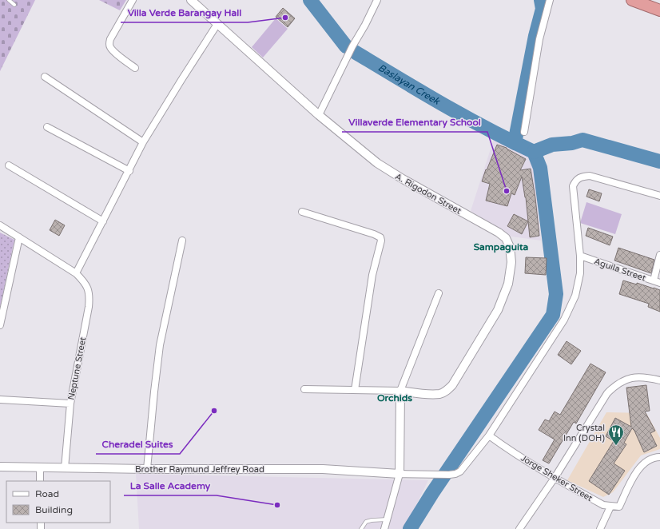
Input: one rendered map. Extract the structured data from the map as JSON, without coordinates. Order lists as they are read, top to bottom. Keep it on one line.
{"streets":{"street":["A. Rigodon Street","Aguila Street","Neptune Street","Brother Raymund Jeffrey Road","Jorge Sheker Street"]},"crossings":[["Neptune Street","Brother Raymund Jeffrey Road"]],"districts":["Sampaguita","Orchids"],"water":["Baslayan Creek"],"places":{"other":["Villa Verde Barangay Hall","Villaverde Elementary School","Cheradel Suites","La Salle Academy"],"restaurant":["Crystal Inn (DOH)"]},"legend":["Road","Building"]}
